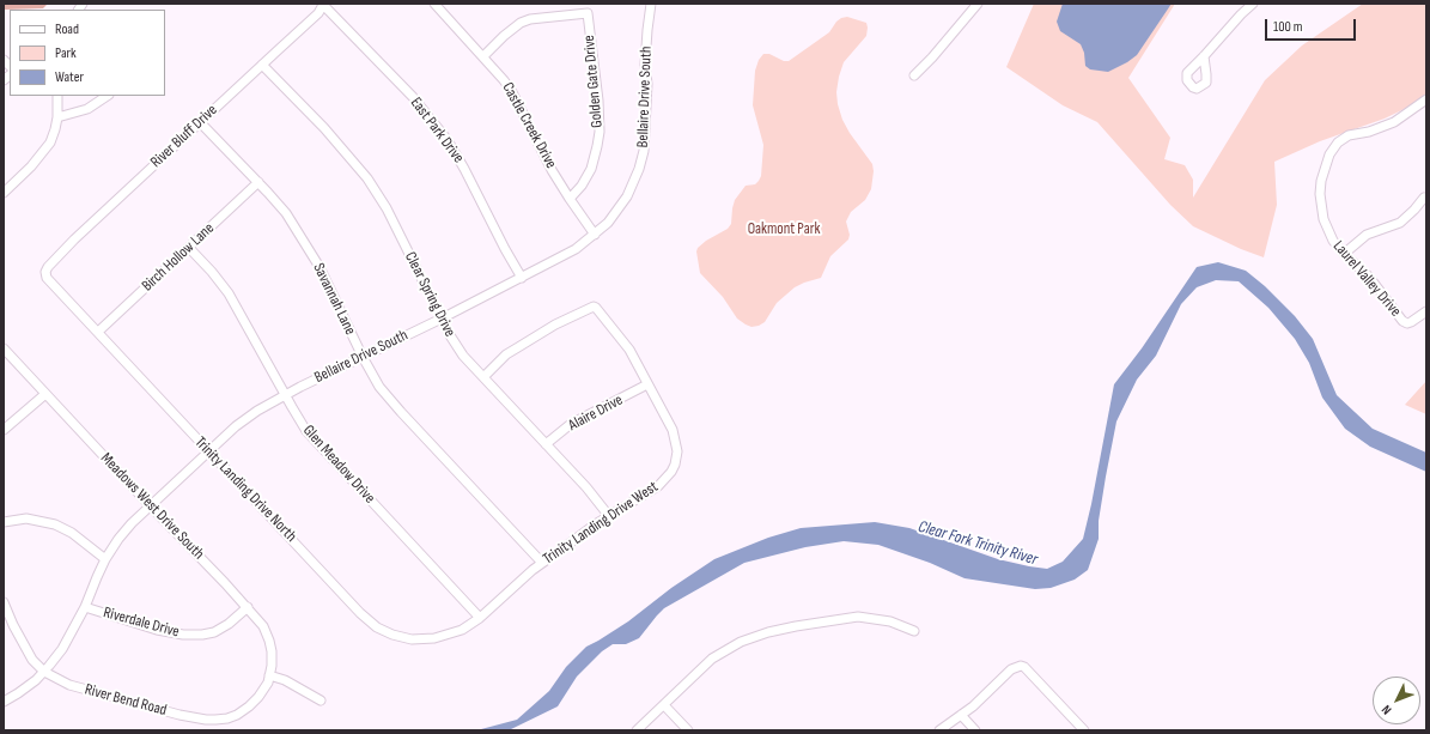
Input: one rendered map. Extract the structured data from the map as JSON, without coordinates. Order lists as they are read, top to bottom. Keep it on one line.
{"streets":{"street":["Golden Gate Drive","Bellaire Drive South","Castle Creek Drive","East Park Drive","River Bluff Drive","Birch Hollow Lane","Laurel Valley Drive","Clear Spring Drive","Savannah Lane","Alaire Drive","Glen Meadow Drive","Trinity Landing Drive North","Meadows West Drive South","Trinity Landing Drive West","Riverdale Drive","River Bend Road"]},"crossings":[["Golden Gate Drive","Castle Creek Drive"],["Bellaire Drive South","Castle Creek Drive"],["Bellaire Drive South","East Park Drive"],["Bellaire Drive South","Clear Spring Drive"],["Bellaire Drive South","Savannah Lane"],["Bellaire Drive South","Glen Meadow Drive"],["Bellaire Drive South","Trinity Landing Drive North"],["Bellaire Drive South","Meadows West Drive South"],["Bellaire Drive South","Riverdale Drive"],["Bellaire Drive South","River Bend Road"],["East Park Drive","River Bluff Drive"],["River Bluff Drive","Clear Spring Drive"],["River Bluff Drive","Savannah Lane"],["River Bluff Drive","Trinity Landing Drive North"],["Birch Hollow Lane","Savannah Lane"],["Birch Hollow Lane","Glen Meadow Drive"],["Birch Hollow Lane","Trinity Landing Drive North"],["Clear Spring Drive","Alaire Drive"],["Clear Spring Drive","Trinity Landing Drive West"],["Savannah Lane","Trinity Landing Drive West"],["Alaire Drive","Trinity Landing Drive West"],["Glen Meadow Drive","Trinity Landing Drive North"],["Glen Meadow Drive","Trinity Landing Drive West"],["Trinity Landing Drive North","Trinity Landing Drive West"],["Meadows West Drive South","Riverdale Drive"],["Meadows West Drive South","River Bend Road"]],"water":["Clear Fork Trinity River"],"parks":["Oakmont Park"],"legend":["Road","Park","Water"],"scale_bar":"100 m","north":"bottom left"}
